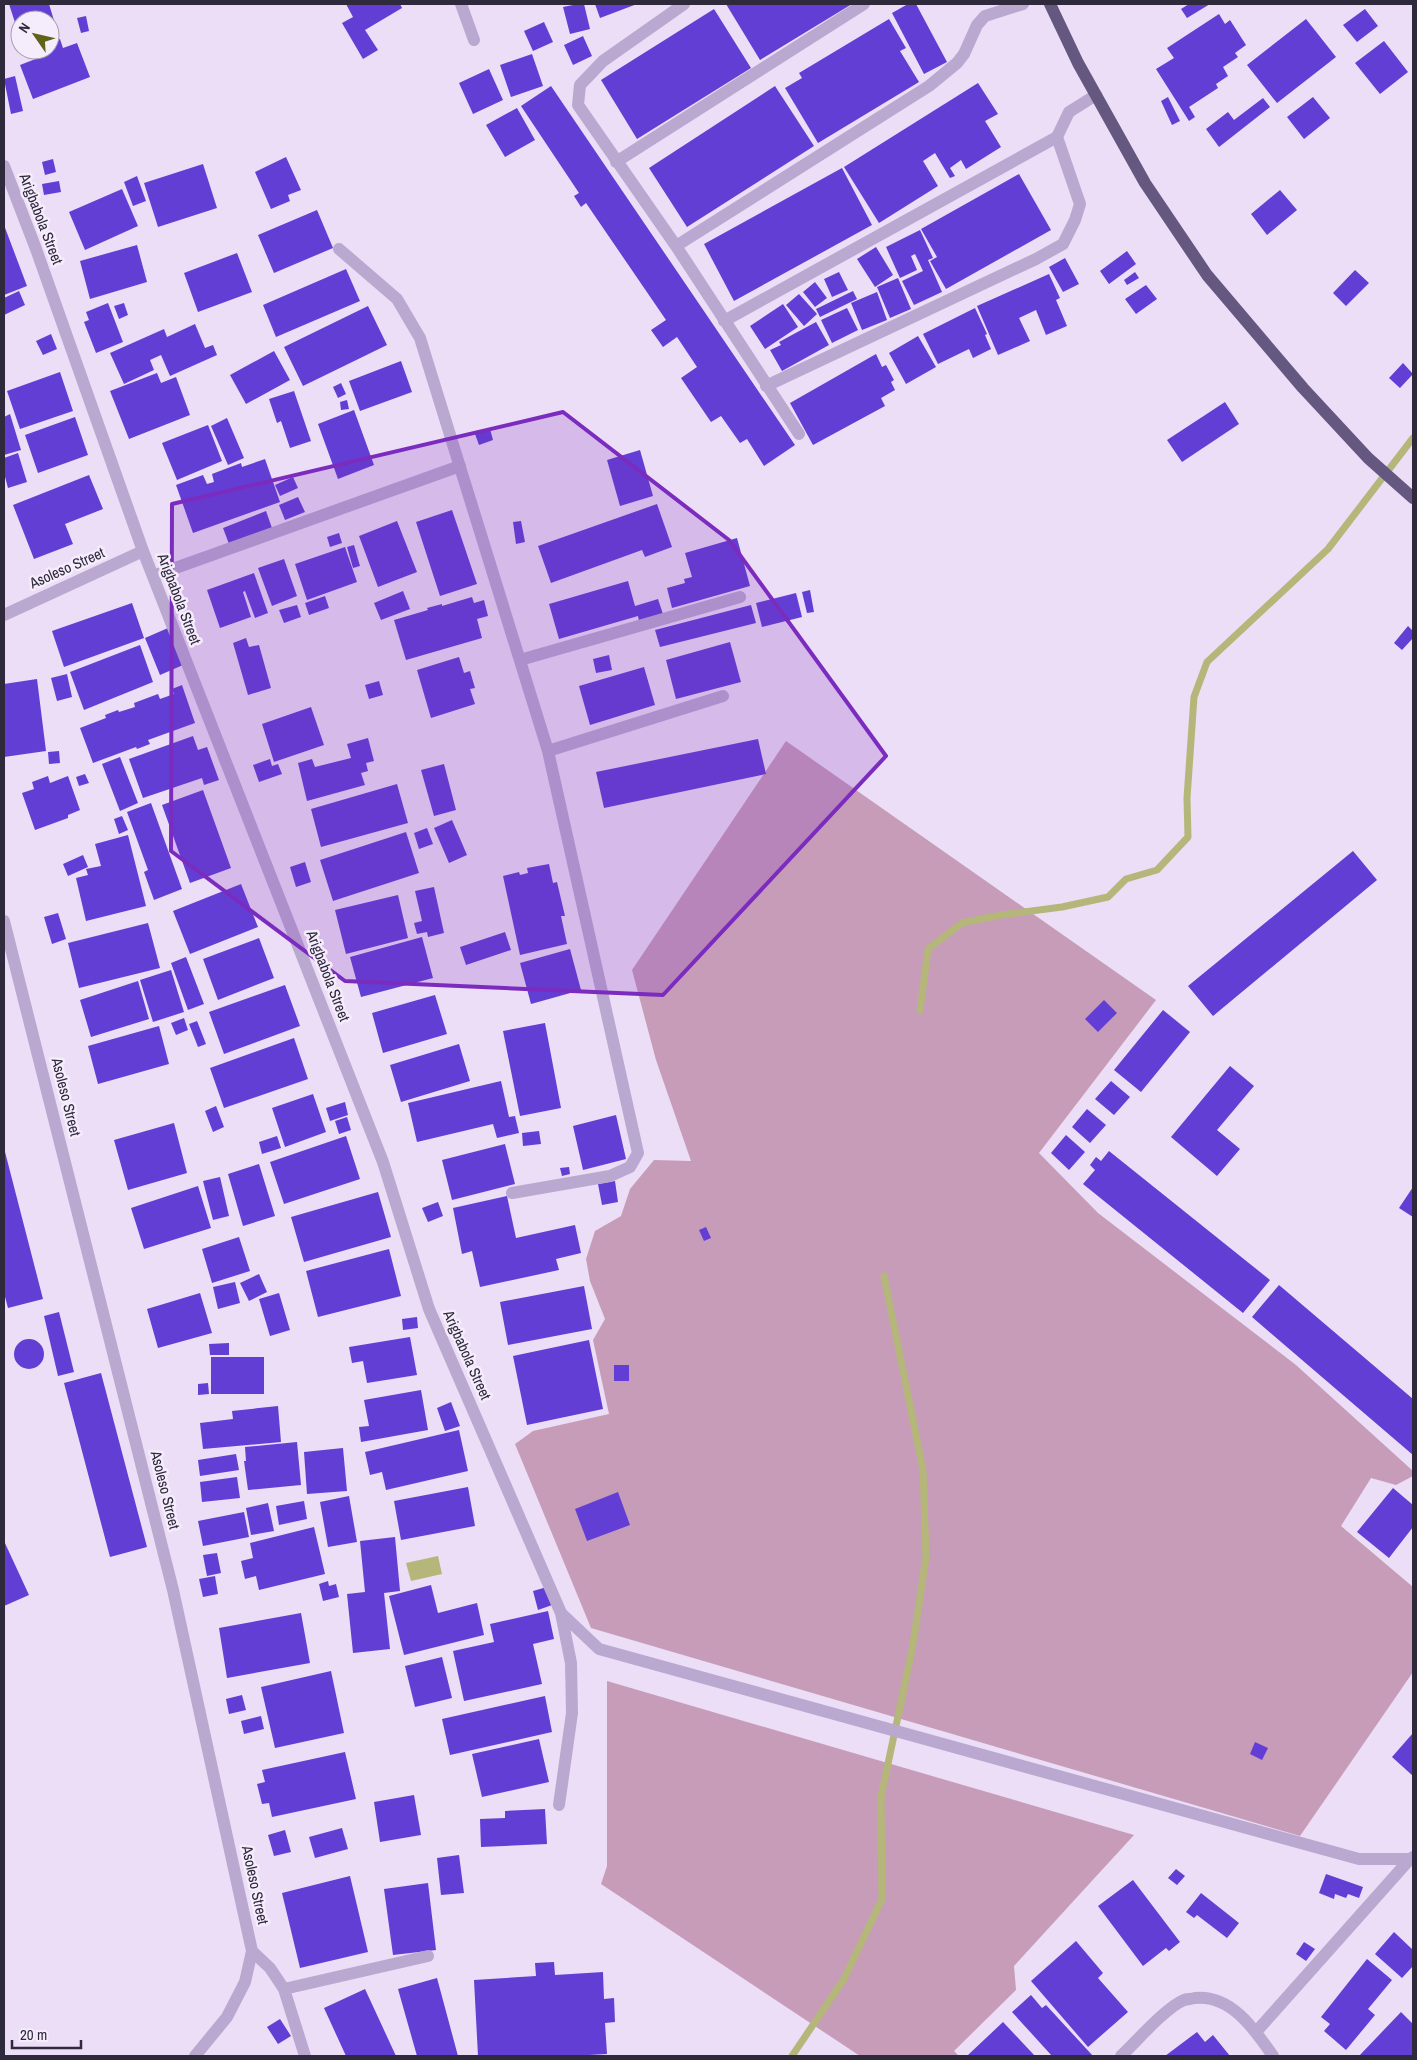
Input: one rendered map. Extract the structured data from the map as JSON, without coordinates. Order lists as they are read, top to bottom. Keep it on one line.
{"streets":{"street":["Arigbabola Street","Asoleso Street"]},"crossings":[["Arigbabola Street","Asoleso Street"]],"scale_bar":"20 m","north":"top left"}
